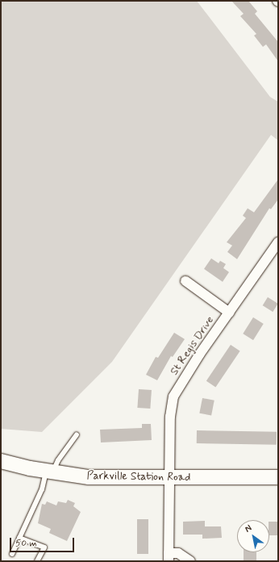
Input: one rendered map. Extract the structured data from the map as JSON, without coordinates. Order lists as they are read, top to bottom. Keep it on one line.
{"streets":{"main road":["Parkville Station Road"],"street":["St Regis Drive"]},"crossings":[["St Regis Drive","Parkville Station Road"]],"scale_bar":"50 m","north":"top left"}
